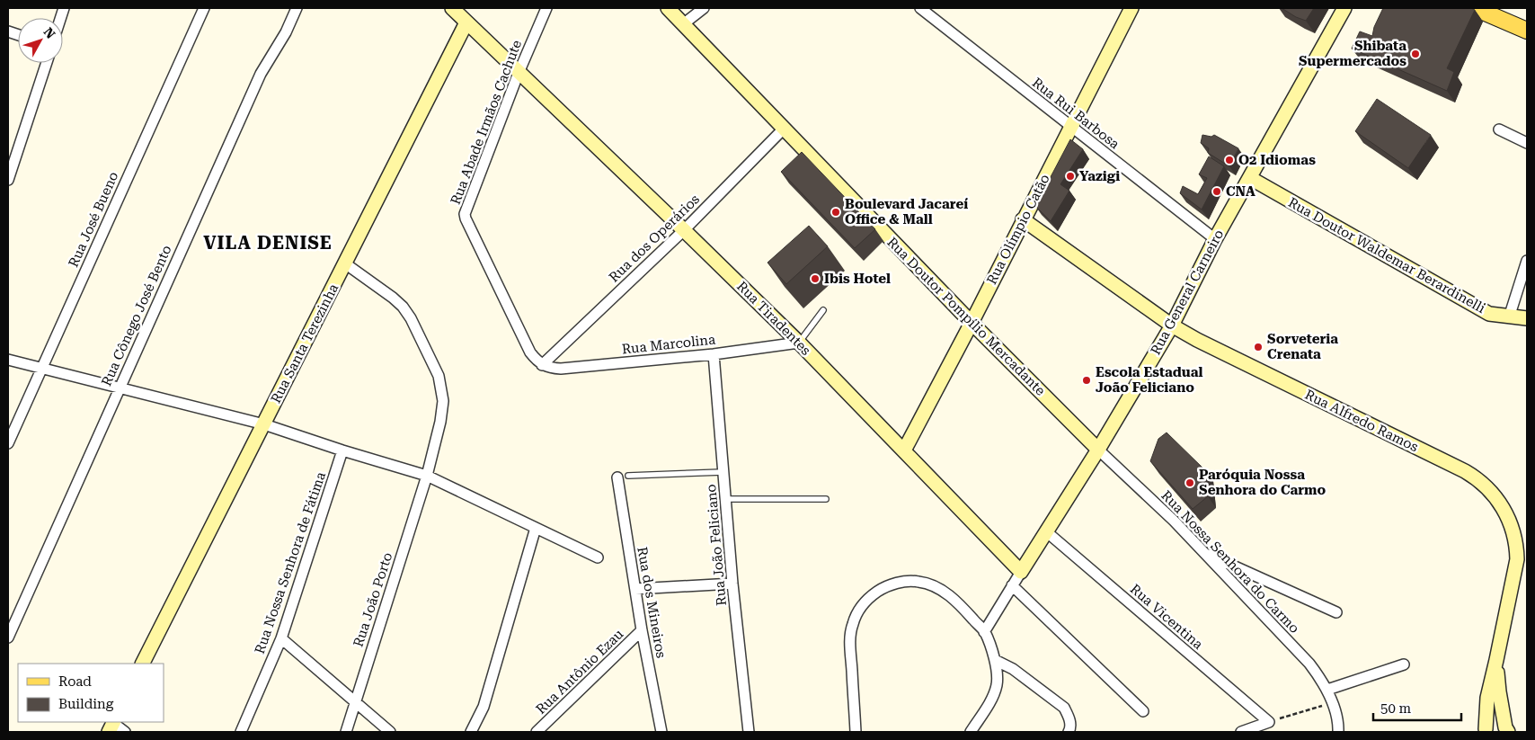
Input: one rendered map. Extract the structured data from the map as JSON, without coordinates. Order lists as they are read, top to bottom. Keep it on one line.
{"streets":{"main road":["Rua Olímpio Catão","Rua Doutor Waldemar Berardinelli","Rua General Carneiro","Rua Doutor Pompílio Mercadante","Rua Tiradentes","Rua Santa Terezinha","Rua Alfredo Ramos"],"street":["Rua Rui Barbosa","Rua Abade Irmãos Cachute","Rua José Bueno","Rua dos Operários","Rua Cônego José Bento","Rua Marcolina","Rua João Feliciano","Rua Nossa Senhora do Carmo","Rua Nossa Senhora de Fátima","Rua João Porto","Rua dos Mineiros","Rua Vicentina","Rua Antônio Ezau"]},"crossings":[["Rua Rui Barbosa","Rua Olímpio Catão"],["Rua Rui Barbosa","Rua General Carneiro"],["Rua Abade Irmãos Cachute","Rua dos Operários"],["Rua Abade Irmãos Cachute","Rua Tiradentes"],["Rua Abade Irmãos Cachute","Rua Marcolina"],["Rua Olímpio Catão","Rua Doutor Pompílio Mercadante"],["Rua Olímpio Catão","Rua Tiradentes"],["Rua Olímpio Catão","Rua Alfredo Ramos"],["Rua dos Operários","Rua Doutor Pompílio Mercadante"],["Rua dos Operários","Rua Tiradentes"],["Rua dos Operários","Rua Marcolina"],["Rua Doutor Waldemar Berardinelli","Rua General Carneiro"],["Rua General Carneiro","Rua Doutor Pompílio Mercadante"],["Rua General Carneiro","Rua Tiradentes"],["Rua General Carneiro","Rua Alfredo Ramos"],["Rua General Carneiro","Rua Nossa Senhora do Carmo"],["Rua General Carneiro","Rua Vicentina"],["Rua Doutor Pompílio Mercadante","Rua Nossa Senhora do Carmo"],["Rua Tiradentes","Rua Santa Terezinha"],["Rua Tiradentes","Rua Marcolina"],["Rua Santa Terezinha","Rua João Porto"],["Rua Marcolina","Rua João Feliciano"],["Rua dos Mineiros","Rua Antônio Ezau"]],"districts":["VILA DENISE"],"places":["Shibata Supermercados","O2 Idiomas","Yazigi","CNA","Boulevard Jacareí Office & Mall","Ibis Hotel","Sorveteria Crenata","Escola Estadual João Feliciano","Paróquia Nossa Senhora do Carmo"],"legend":["Road","Building"],"scale_bar":"50 m","north":"top right"}
